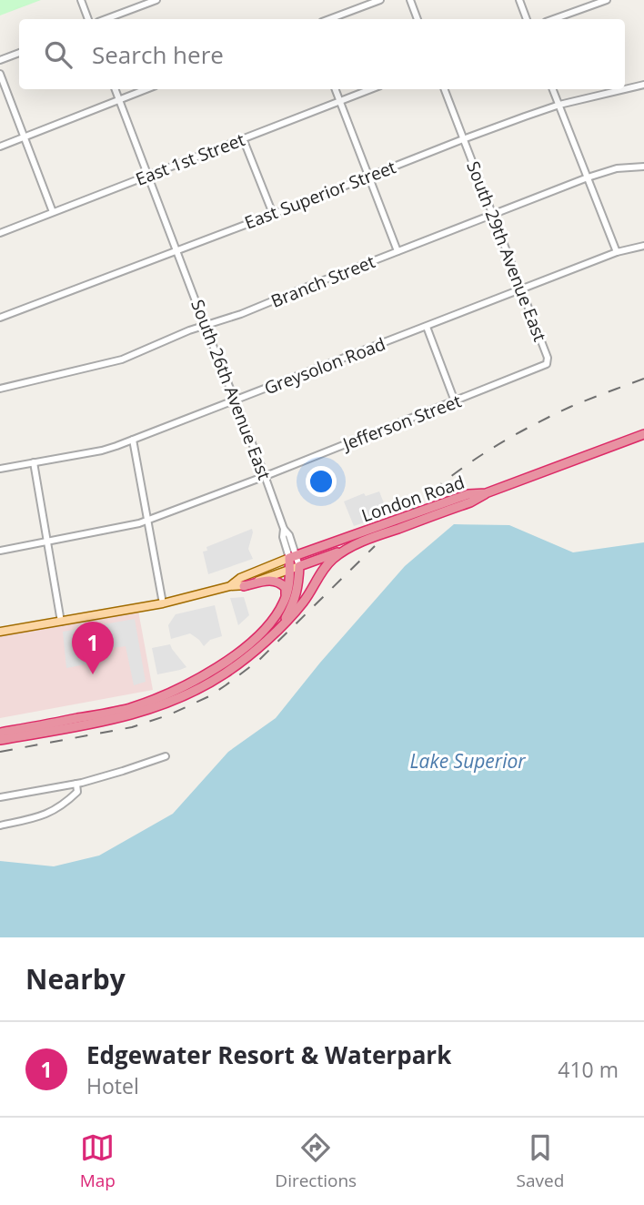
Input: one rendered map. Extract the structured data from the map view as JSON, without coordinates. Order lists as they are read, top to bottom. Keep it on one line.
{"streets":{"highway":["London Road"],"street":["East 1st Street","East Superior Street","South 29th Avenue East","Branch Street","Greysolon Road","South 26th Avenue East","Jefferson Street"]},"crossings":[["East 1st Street","South 26th Avenue East"],["East Superior Street","South 29th Avenue East"],["East Superior Street","South 26th Avenue East"],["South 29th Avenue East","Branch Street"],["South 29th Avenue East","Greysolon Road"],["South 29th Avenue East","Jefferson Street"],["Branch Street","South 26th Avenue East"],["Greysolon Road","South 26th Avenue East"],["South 26th Avenue East","Jefferson Street"],["South 26th Avenue East","London Road"]],"water":["Lake Superior"],"page":{"search":"Search here","pins":"1","heading":"Nearby","list":[{"mark":"1","name":"Edgewater Resort & Waterpark","note":"Hotel","value":"410 m"}],"nav":["Map","Directions","Saved"]}}
